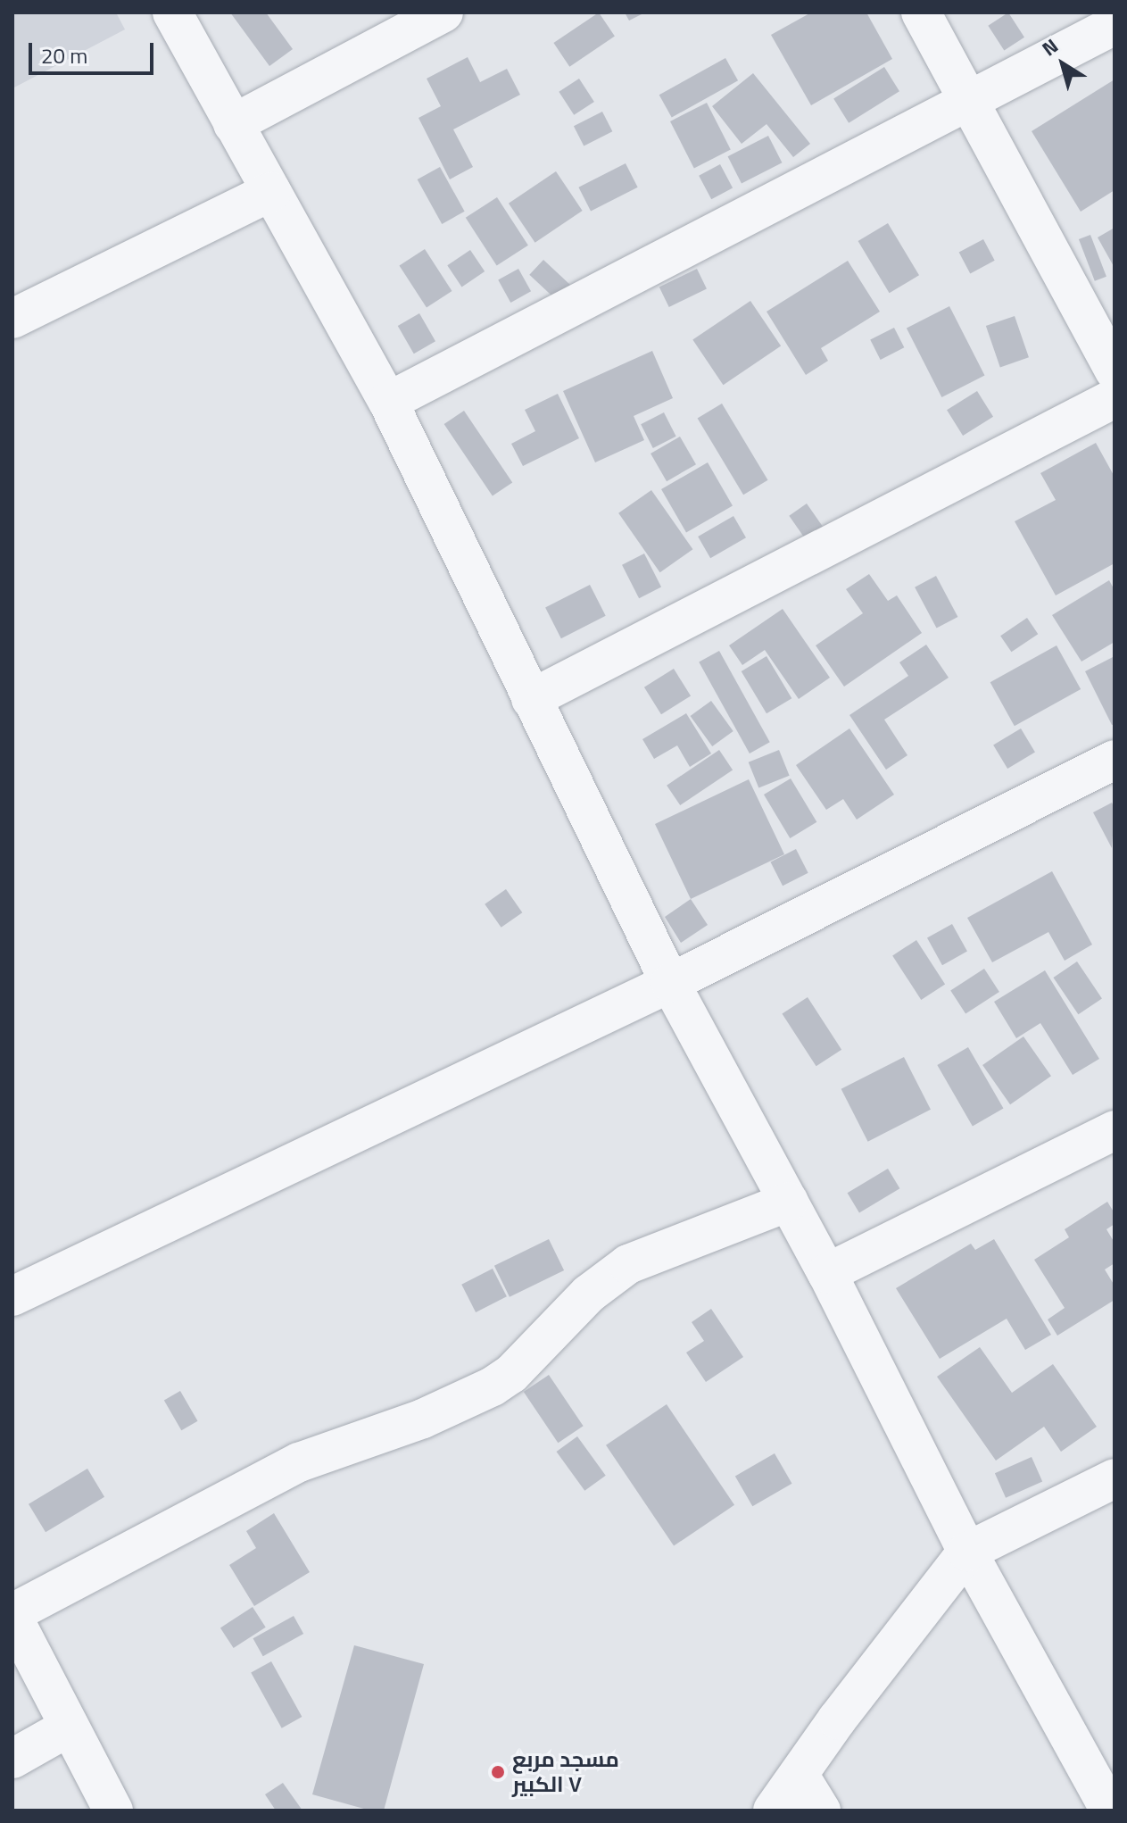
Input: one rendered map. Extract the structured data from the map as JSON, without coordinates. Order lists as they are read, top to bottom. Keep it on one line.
{"places":["مسجد مربع ٧ الكبير"],"scale_bar":"20 m","north":"top left"}
